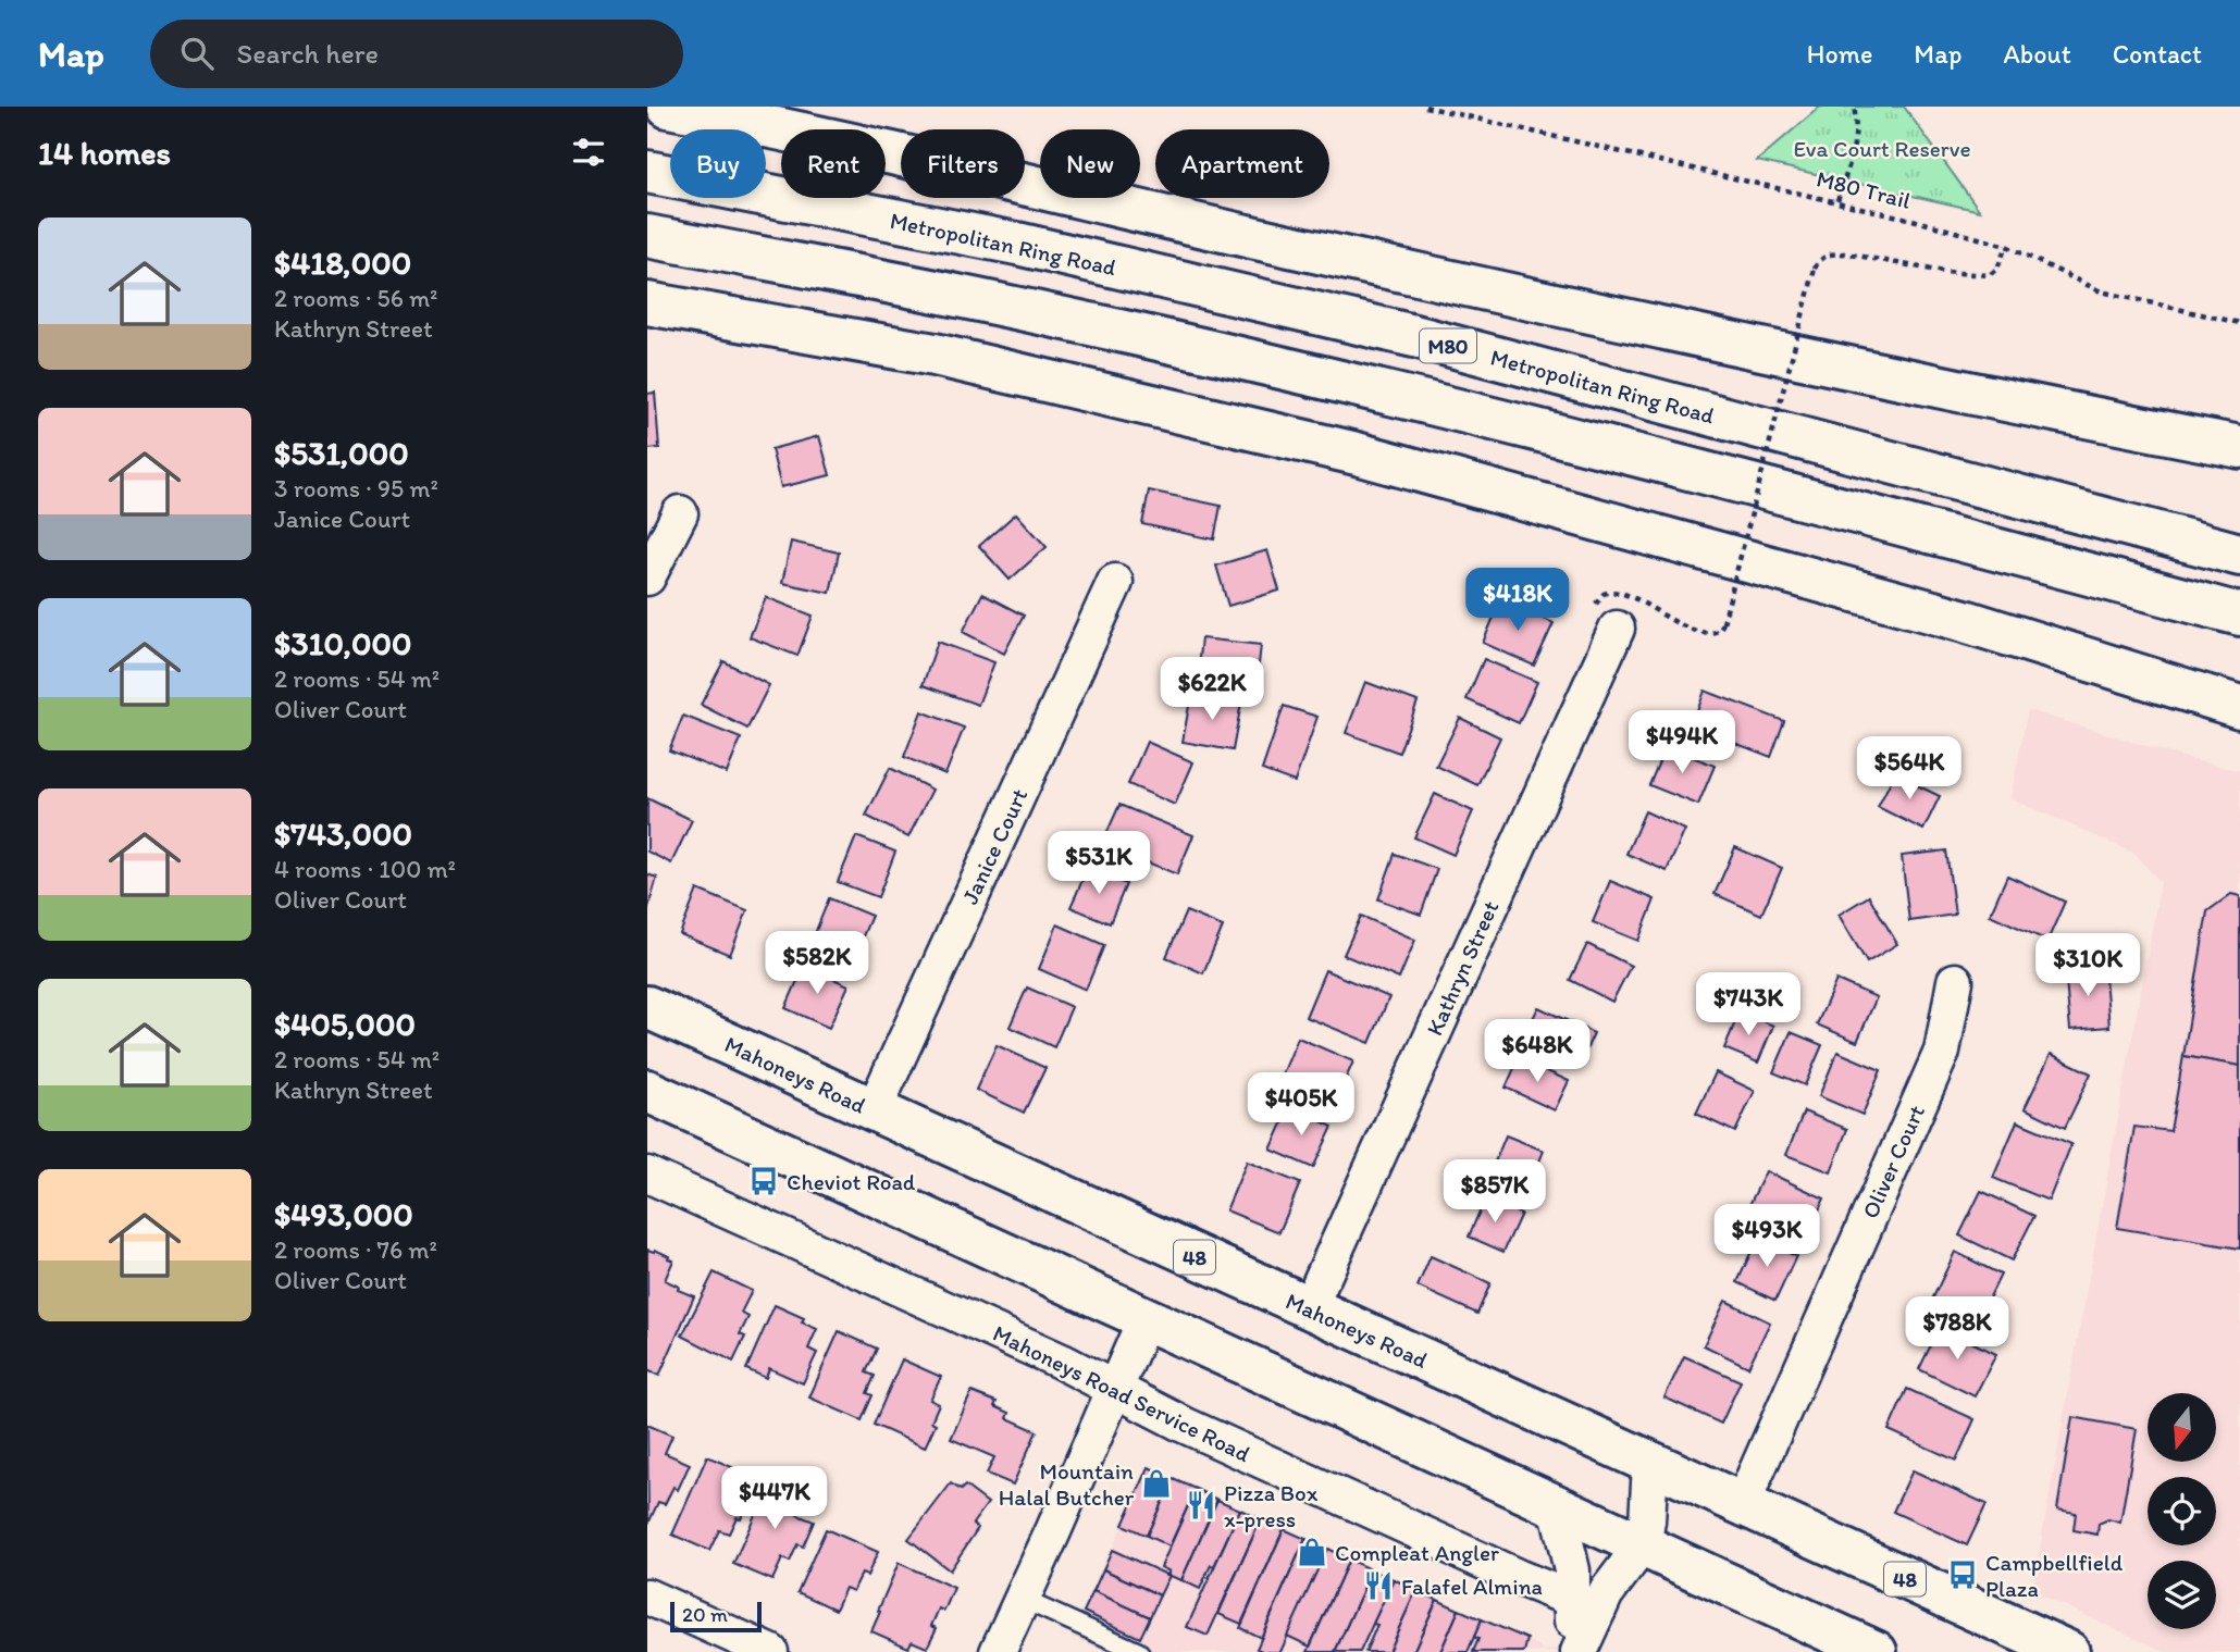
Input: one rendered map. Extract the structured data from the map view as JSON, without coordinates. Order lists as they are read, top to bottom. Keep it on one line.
{"streets":{"main road":["Metropolitan Ring Road","M80","Mahoneys Road","48"],"street":["Janice Court","Kathryn Street","Oliver Court","Mahoneys Road Service Road"],"path":["M80 Trail"]},"crossings":[["Janice Court","Mahoneys Road"],["Kathryn Street","Mahoneys Road"],["Mahoneys Road","Oliver Court"]],"parks":["Eva Court Reserve"],"places":{"bus stop":["Cheviot Road","Campbellfield Plaza"],"shop":["Mountain Halal Butcher","Compleat Angler"],"restaurant":["Pizza Box x-press","Falafel Almina"]},"scale_bar":"20 m","north":"bottom","page":{"header":"Map","search":"Search here","nav":["Home","Map","About","Contact"],"heading":"14 homes","chip":["Buy","Rent","Filters","New","Apartment"],"list":[{"name":"$418,000","note":"2 rooms · 56 m² · Kathryn Street"},{"name":"$531,000","note":"3 rooms · 95 m² · Janice Court"},{"name":"$310,000","note":"2 rooms · 54 m² · Oliver Court"},{"name":"$743,000","note":"4 rooms · 100 m² · Oliver Court"},{"name":"$405,000","note":"2 rooms · 54 m² · Kathryn Street"},{"name":"$493,000","note":"2 rooms · 76 m² · Oliver Court"}],"price":["$418K","$622K","$494K","$564K","$531K","$582K","$310K","$743K","$648K","$405K","$857K","$493K","$788K","$447K"],"scale":"20 m"}}
